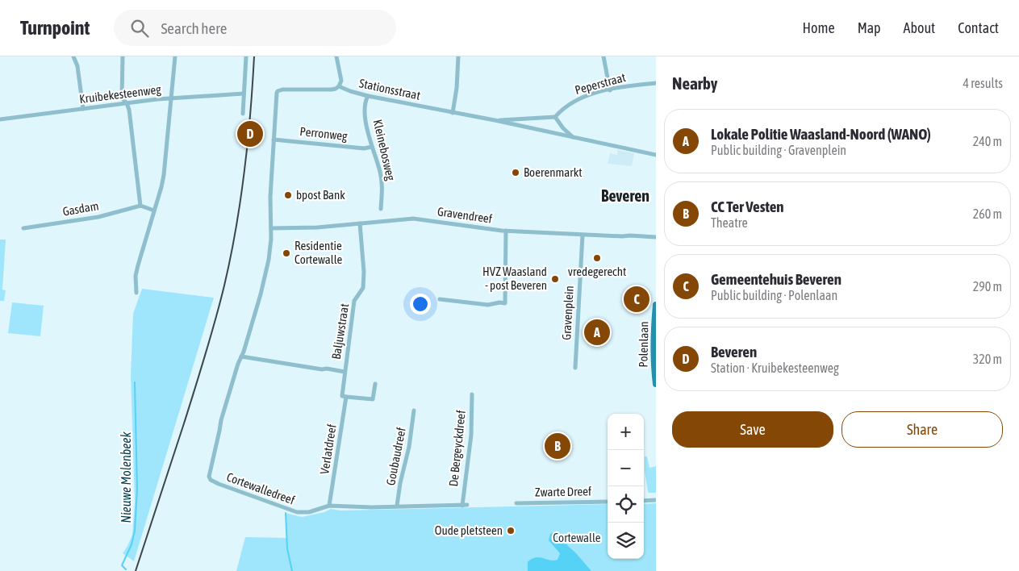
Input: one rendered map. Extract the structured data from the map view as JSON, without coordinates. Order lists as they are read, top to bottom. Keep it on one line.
{"streets":{"main road":["Polenlaan"],"street":["Peperstraat","Stationsstraat","Kruibekesteenweg","Perronweg","Kleinebosweg","Gasdam","Gravendreef","Gravenplein","Baljuwstraat","De Bergeyckdreef","Verlatdreef","Goubaudreef","Cortewalledreef","Zwarte Dreef"]},"crossings":[["Peperstraat","Stationsstraat"],["Stationsstraat","Kleinebosweg"],["Stationsstraat","Cortewalledreef"],["Perronweg","Kleinebosweg"],["Perronweg","Cortewalledreef"],["Gravendreef","Gravenplein"],["Gravendreef","Baljuwstraat"],["Gravendreef","Cortewalledreef"],["Baljuwstraat","Verlatdreef"],["De Bergeyckdreef","Cortewalledreef"],["Verlatdreef","Cortewalledreef"],["Goubaudreef","Cortewalledreef"]],"districts":["Beveren"],"water":["Nieuwe Molenbeek"],"parks":["Cortewalle"],"places":["Boerenmarkt","bpost Bank","Residentie Cortewalle","vredegerecht","HVZ Waasland - post Beveren","Oude pletsteen"],"page":{"header":"Turnpoint","search":"Search here","nav":["Home","Map","About","Contact"],"heading":["Nearby","4 results"],"list":[{"mark":"A","name":"Lokale Politie Waasland-Noord (WANO)","note":"Public building · Gravenplein","value":"240 m"},{"mark":"B","name":"CC Ter Vesten","note":"Theatre","value":"260 m"},{"mark":"C","name":"Gemeentehuis Beveren","note":"Public building · Polenlaan","value":"290 m"},{"mark":"D","name":"Beveren","note":"Station · Kruibekesteenweg","value":"320 m"}],"pins":["D","C","A","B"],"buttons":["Save","Share"],"map_buttons":["+","−"]}}
